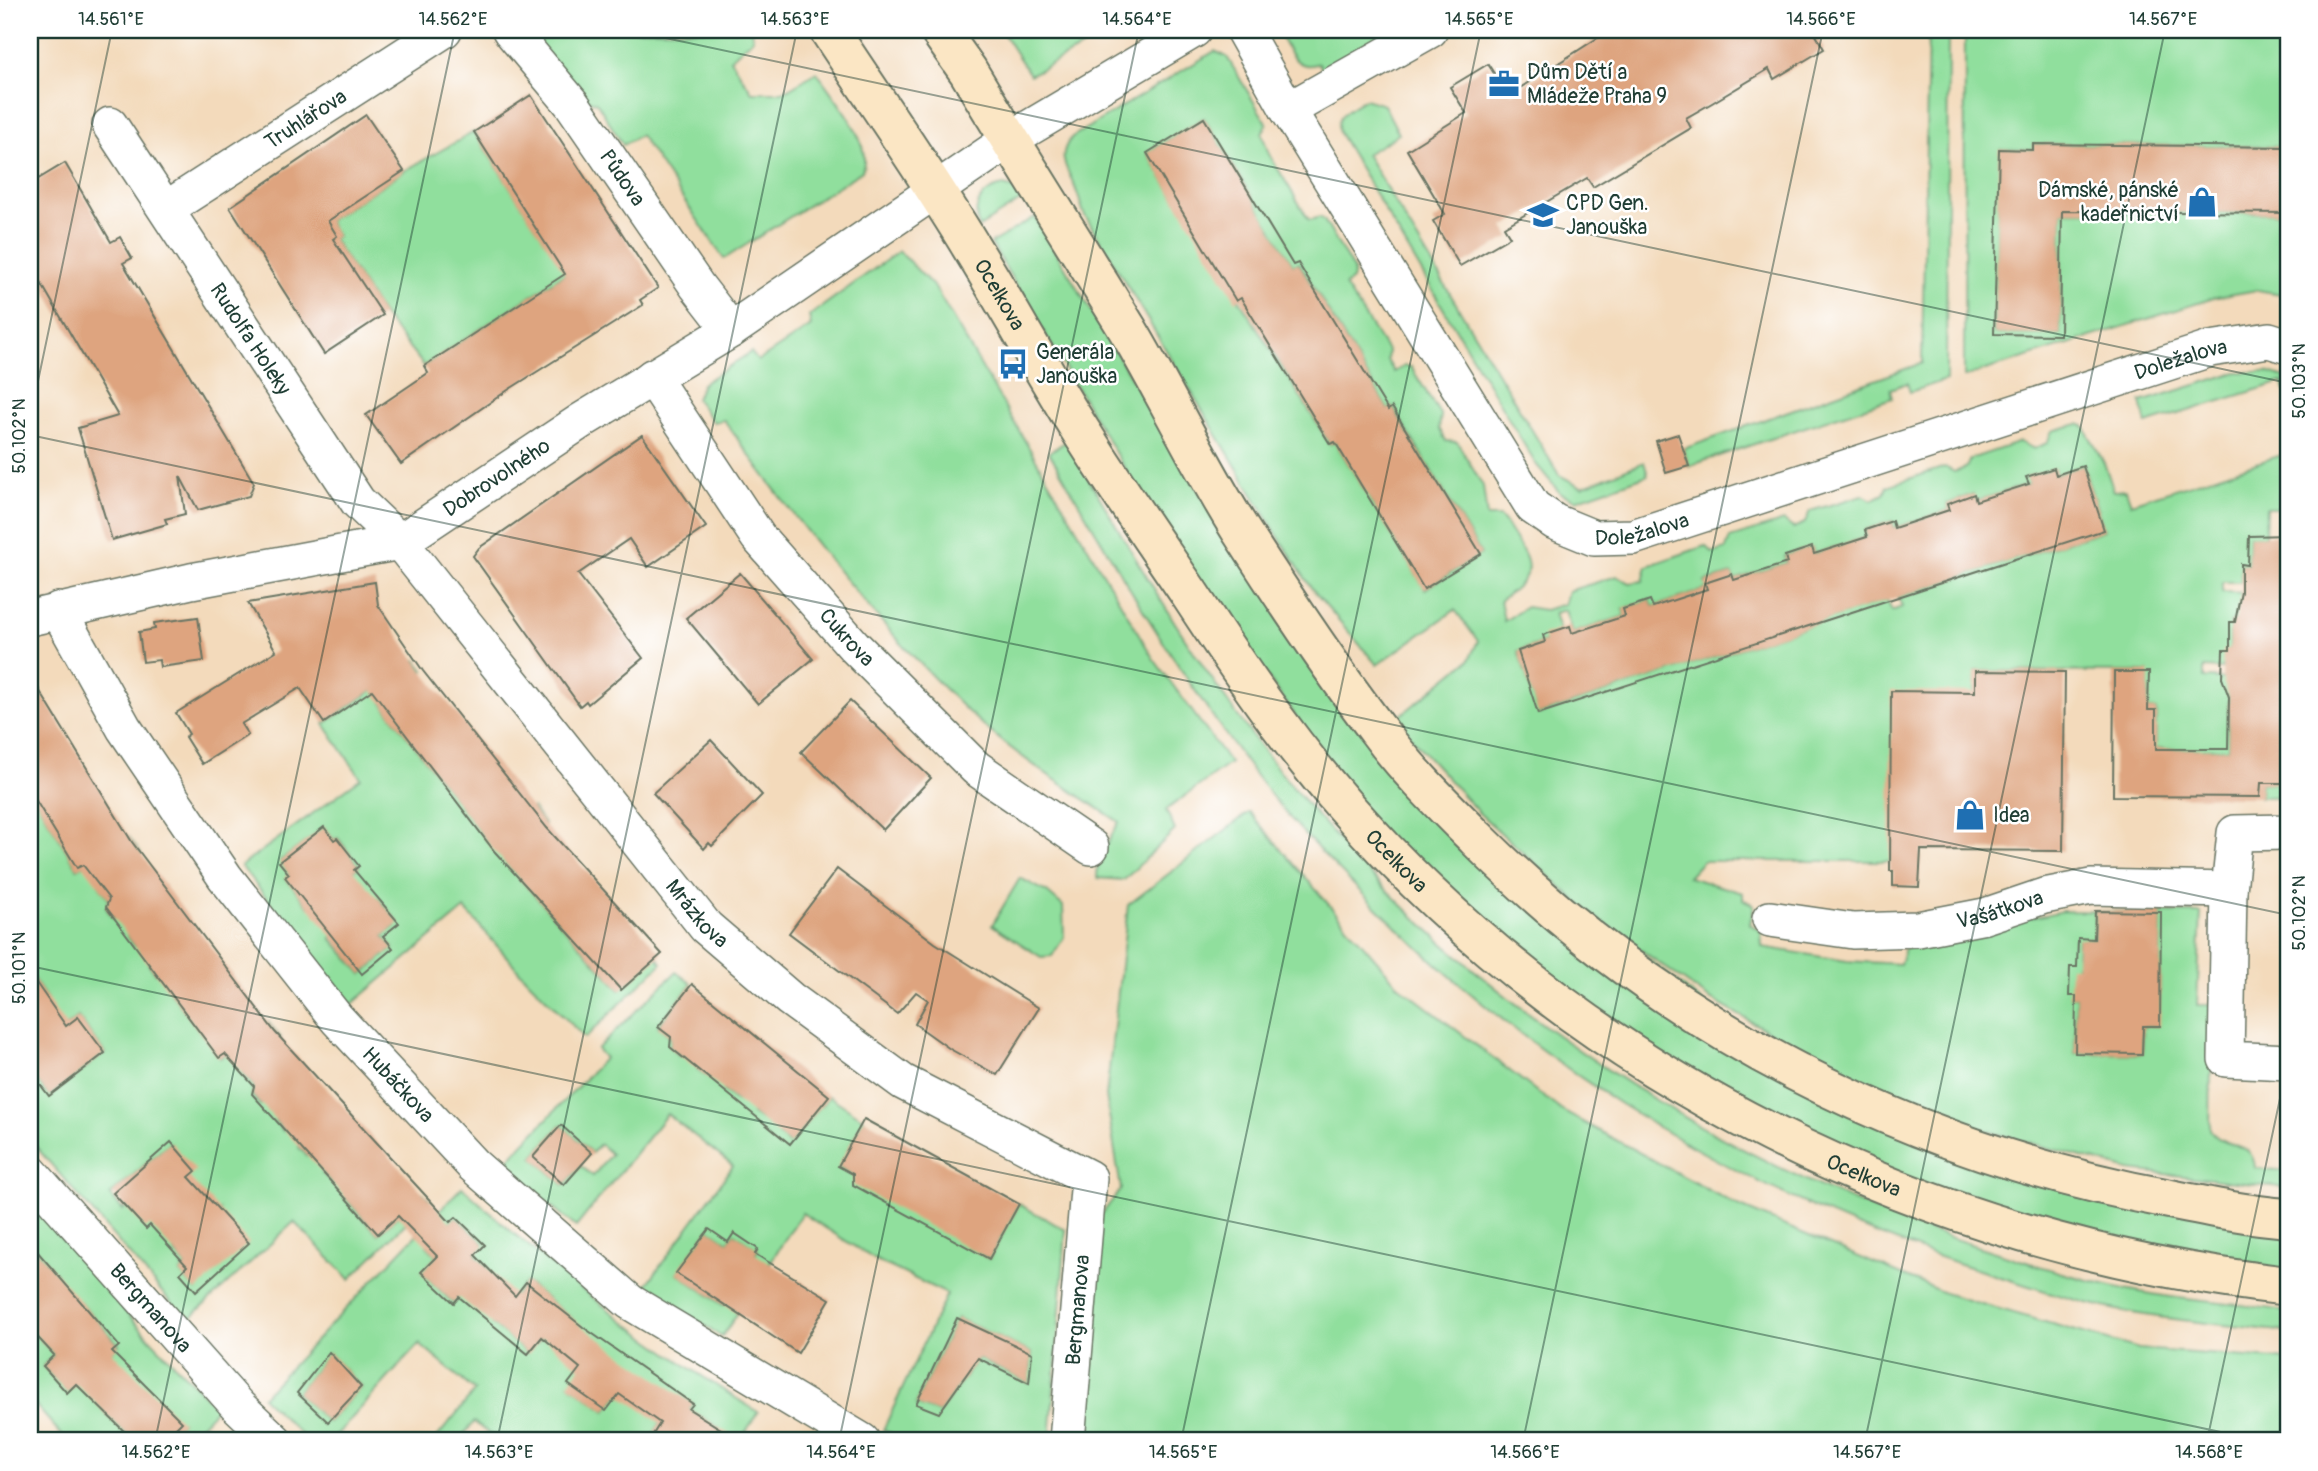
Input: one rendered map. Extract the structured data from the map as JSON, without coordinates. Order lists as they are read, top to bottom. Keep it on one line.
{"streets":{"street":["Truhlářova","Půdova","Ocelkova","Rudolfa Holeky","Doležalova","Dobrovolného","Cukrova","Vašátkova","Mrázkova","Hubáčkova","Bergmanova"]},"crossings":[["Truhlářova","Rudolfa Holeky"],["Půdova","Dobrovolného"],["Ocelkova","Dobrovolného"],["Rudolfa Holeky","Dobrovolného"],["Rudolfa Holeky","Mrázkova"],["Dobrovolného","Cukrova"],["Dobrovolného","Mrázkova"],["Dobrovolného","Hubáčkova"],["Mrázkova","Bergmanova"]],"places":{"office":["Dům Dětí a Mládeže Praha 9"],"shop":["Dámské, pánské kadeřnictví","Idea"],"school or university":["CPD Gen. Janouška"],"bus stop":["Generála Janouška"]},"coordinates":["14.561°E","14.562°E","14.563°E","14.564°E","14.565°E","14.566°E","14.567°E","50.103°N","50.102°N","50.101°N","14.568°E"]}
